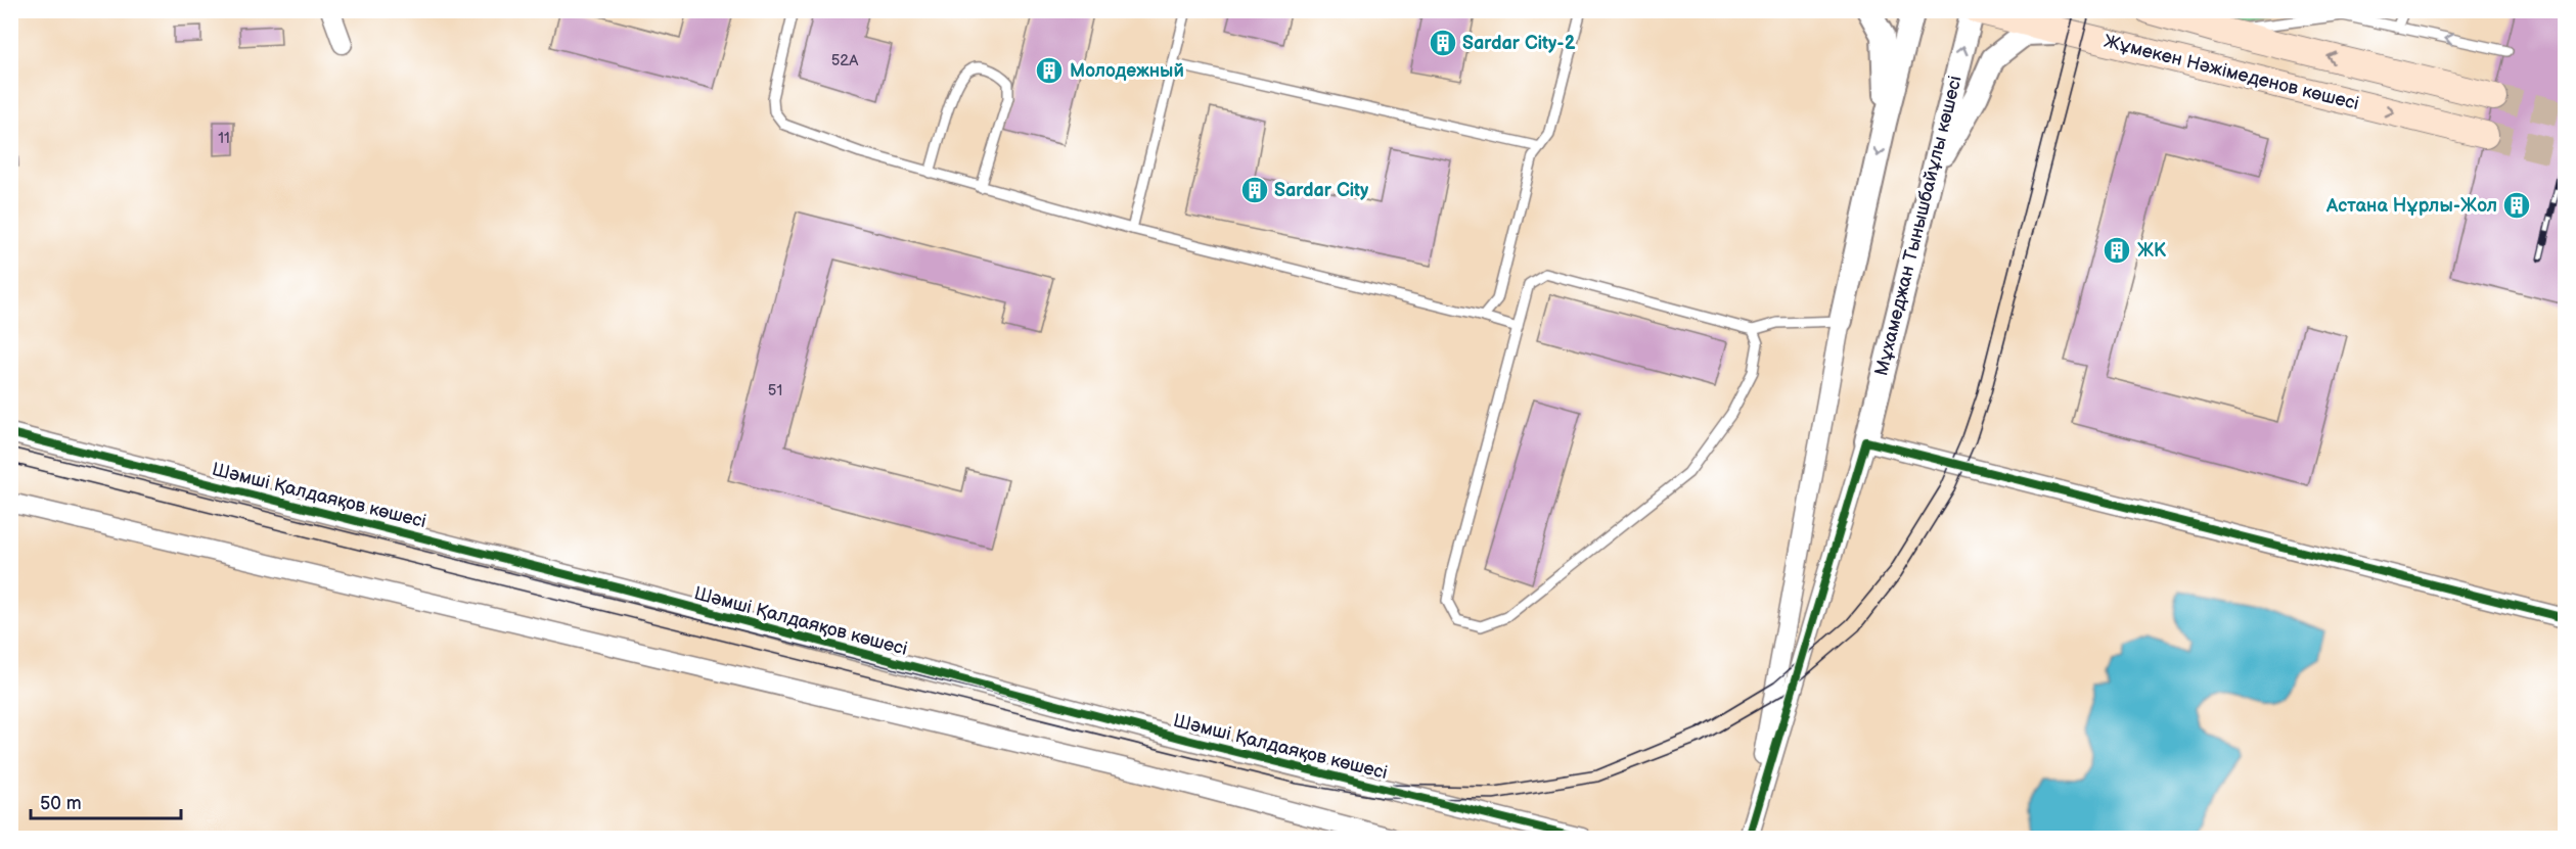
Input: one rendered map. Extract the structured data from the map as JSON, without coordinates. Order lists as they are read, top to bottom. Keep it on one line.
{"streets":{"main road":["Жұмекен Нәжімеденов көшесі"],"street":["Мұхамеджан Тынышбайұлы көшесі","Шәмші Қалдаяқов көшесі"]},"places":{"building":["Sardar City-2","Молодежный","Sardar City","Астана Нұрлы-Жол","ЖК"]},"house_numbers":["52А","11","51"],"scale_bar":"50 m"}
